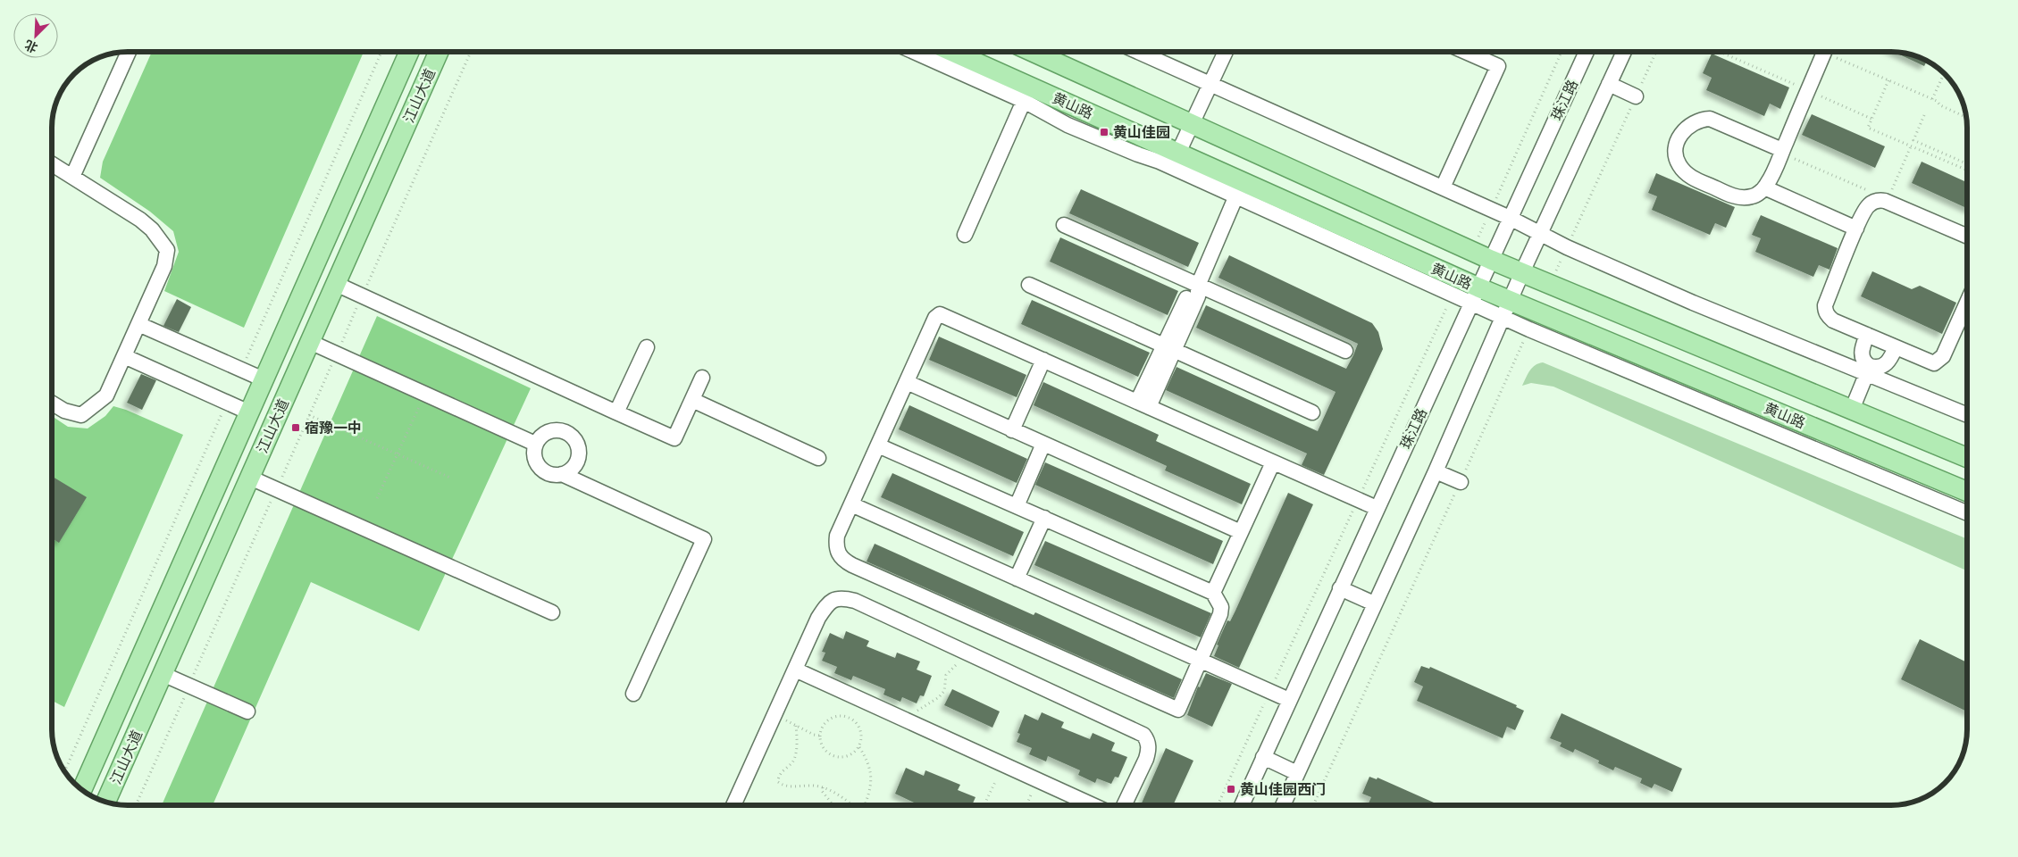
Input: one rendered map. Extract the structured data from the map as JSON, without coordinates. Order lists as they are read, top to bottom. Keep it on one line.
{"streets":{"main road":["江山大道","黄山路"],"street":["珠江路"]},"crossings":[["珠江路","黄山路"]],"places":{"transit":["黄山佳园","宿豫一中","黄山佳园西门"]},"north":"bottom left"}
